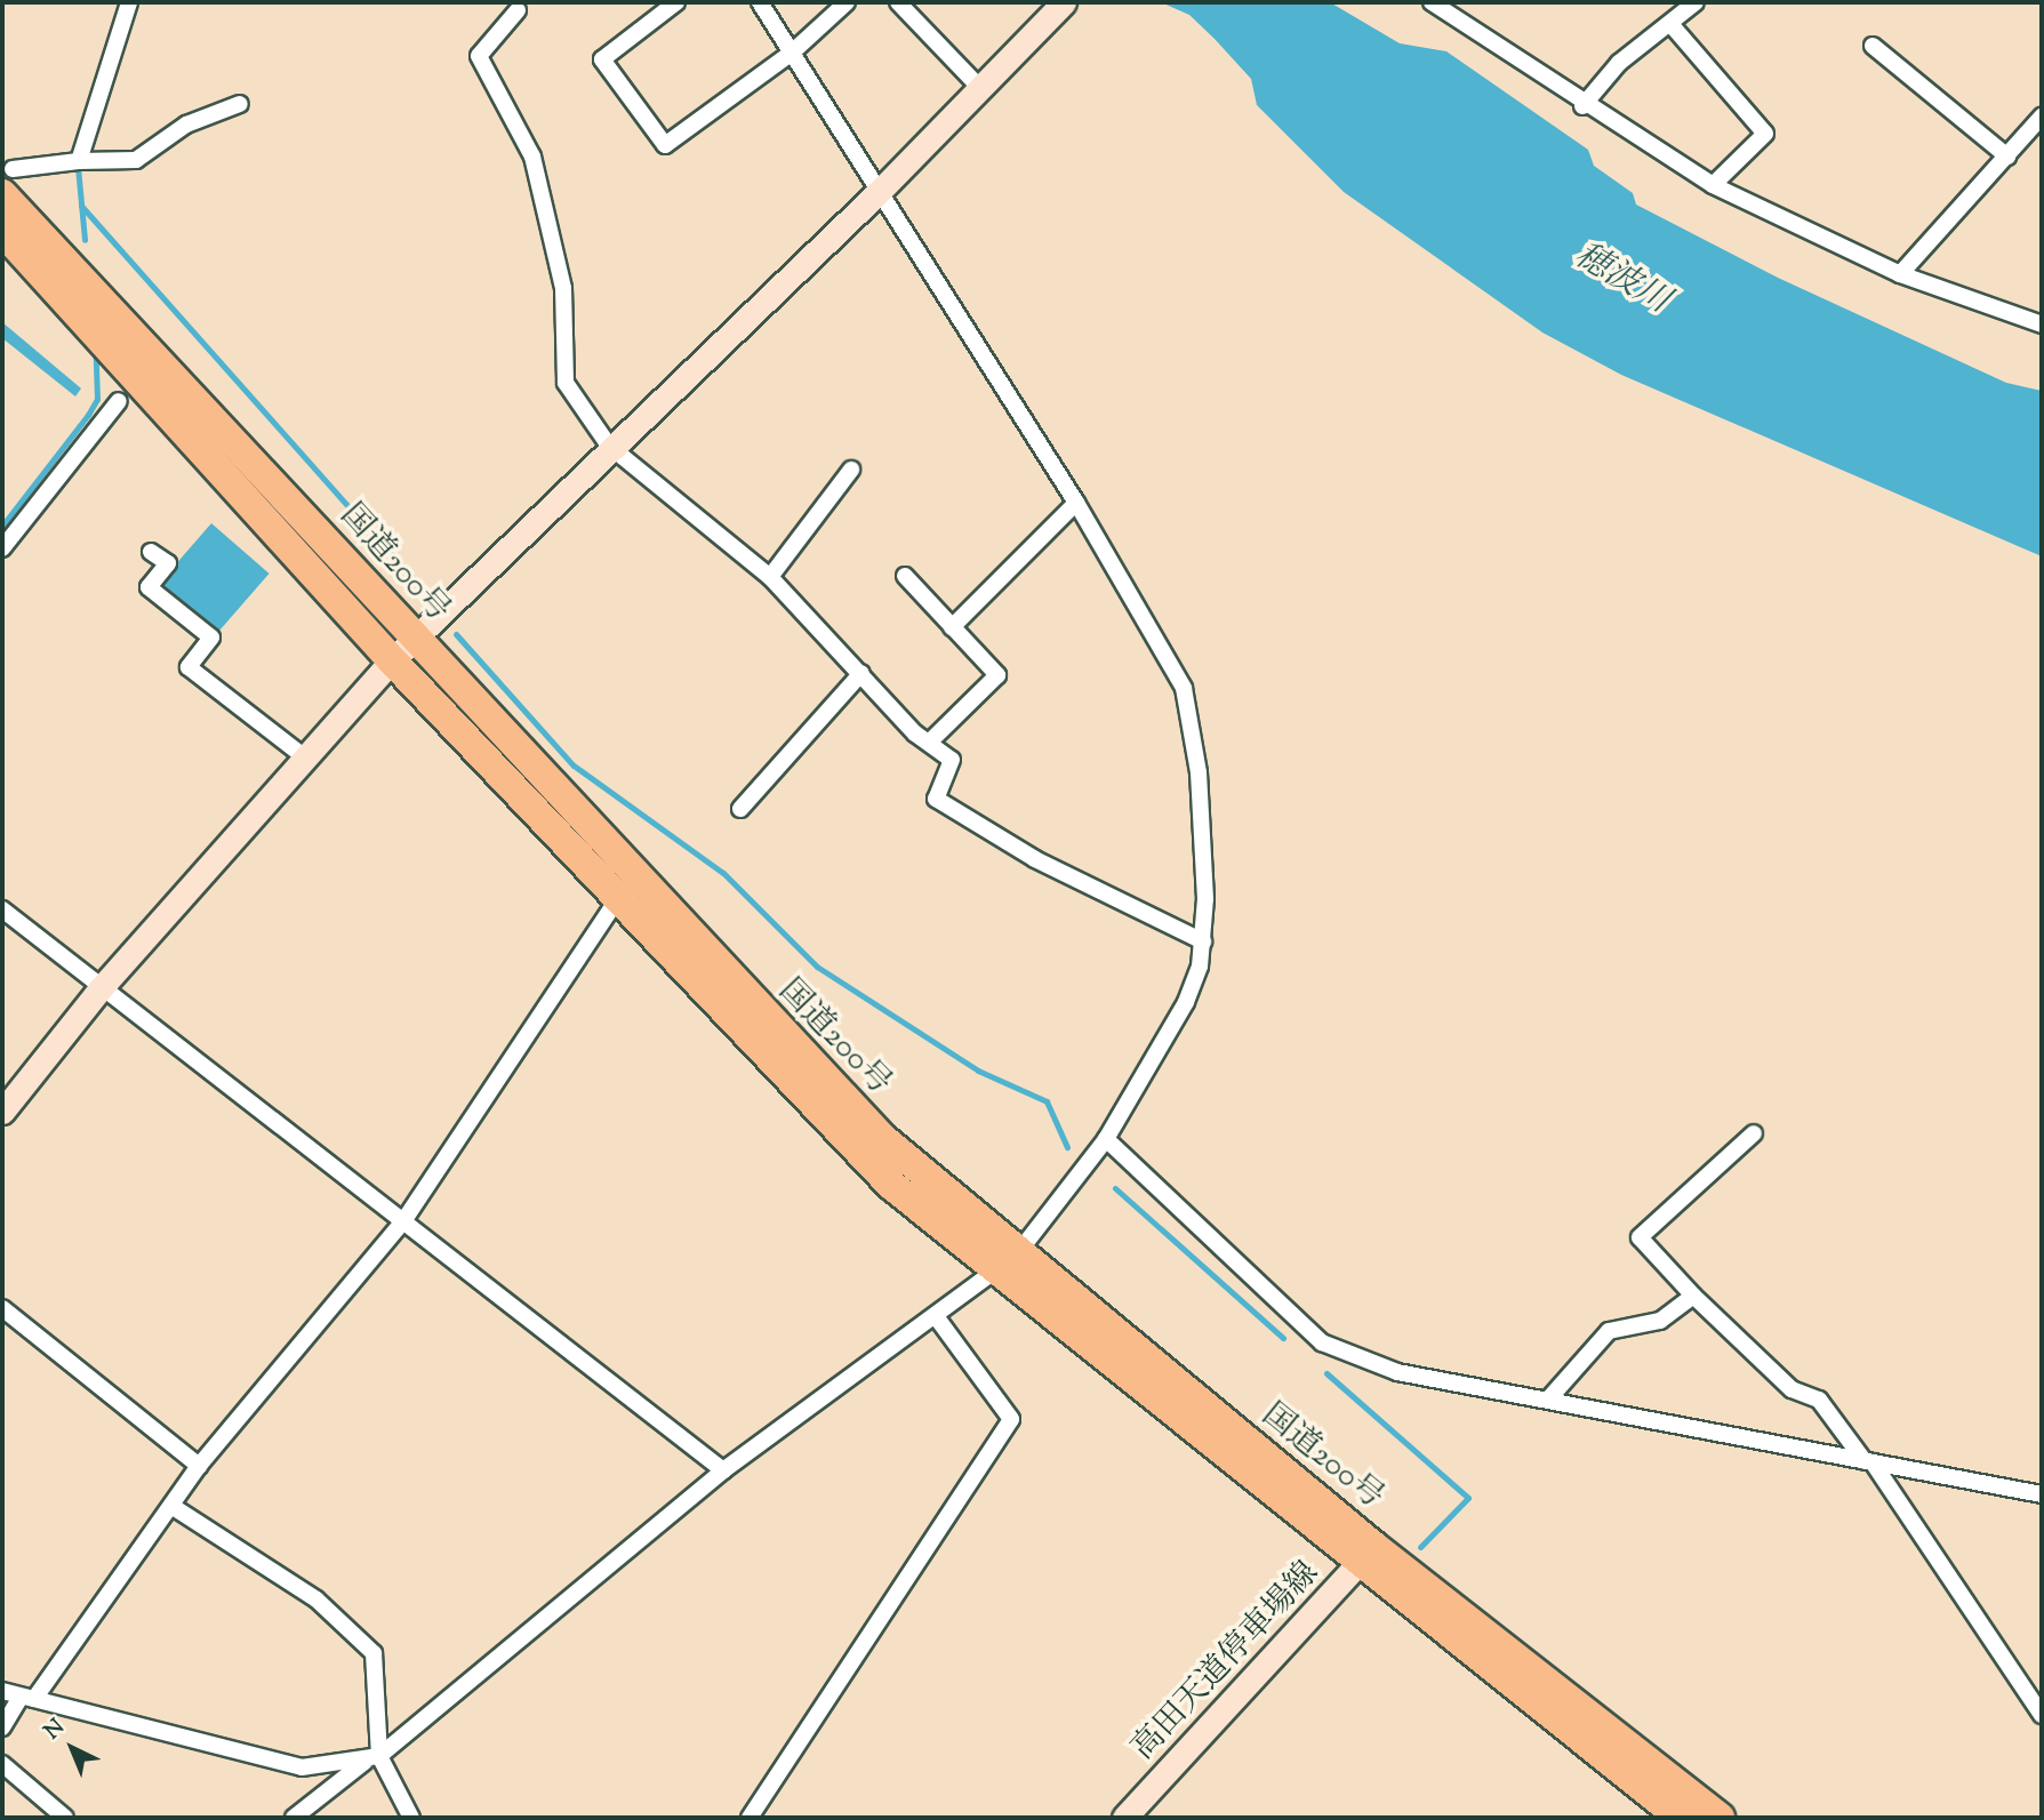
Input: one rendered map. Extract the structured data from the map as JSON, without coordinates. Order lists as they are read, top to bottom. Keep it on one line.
{"streets":{"highway":["国道200号"],"street":["高田天道停車場線"]},"crossings":[["国道200号","高田天道停車場線"]],"water":["穂波川"],"north":"top left"}
